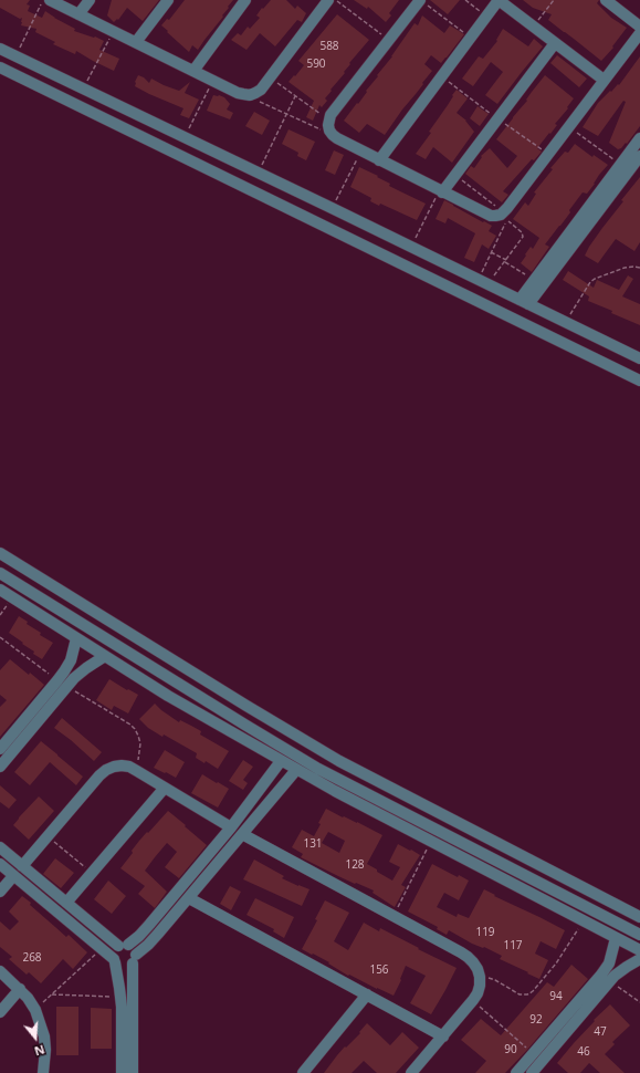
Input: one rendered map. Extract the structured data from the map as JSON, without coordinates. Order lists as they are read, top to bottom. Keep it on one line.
{"house_numbers":["588","590","131","128","119","117","268","156","94","92","47","90","46"],"north":"bottom"}
